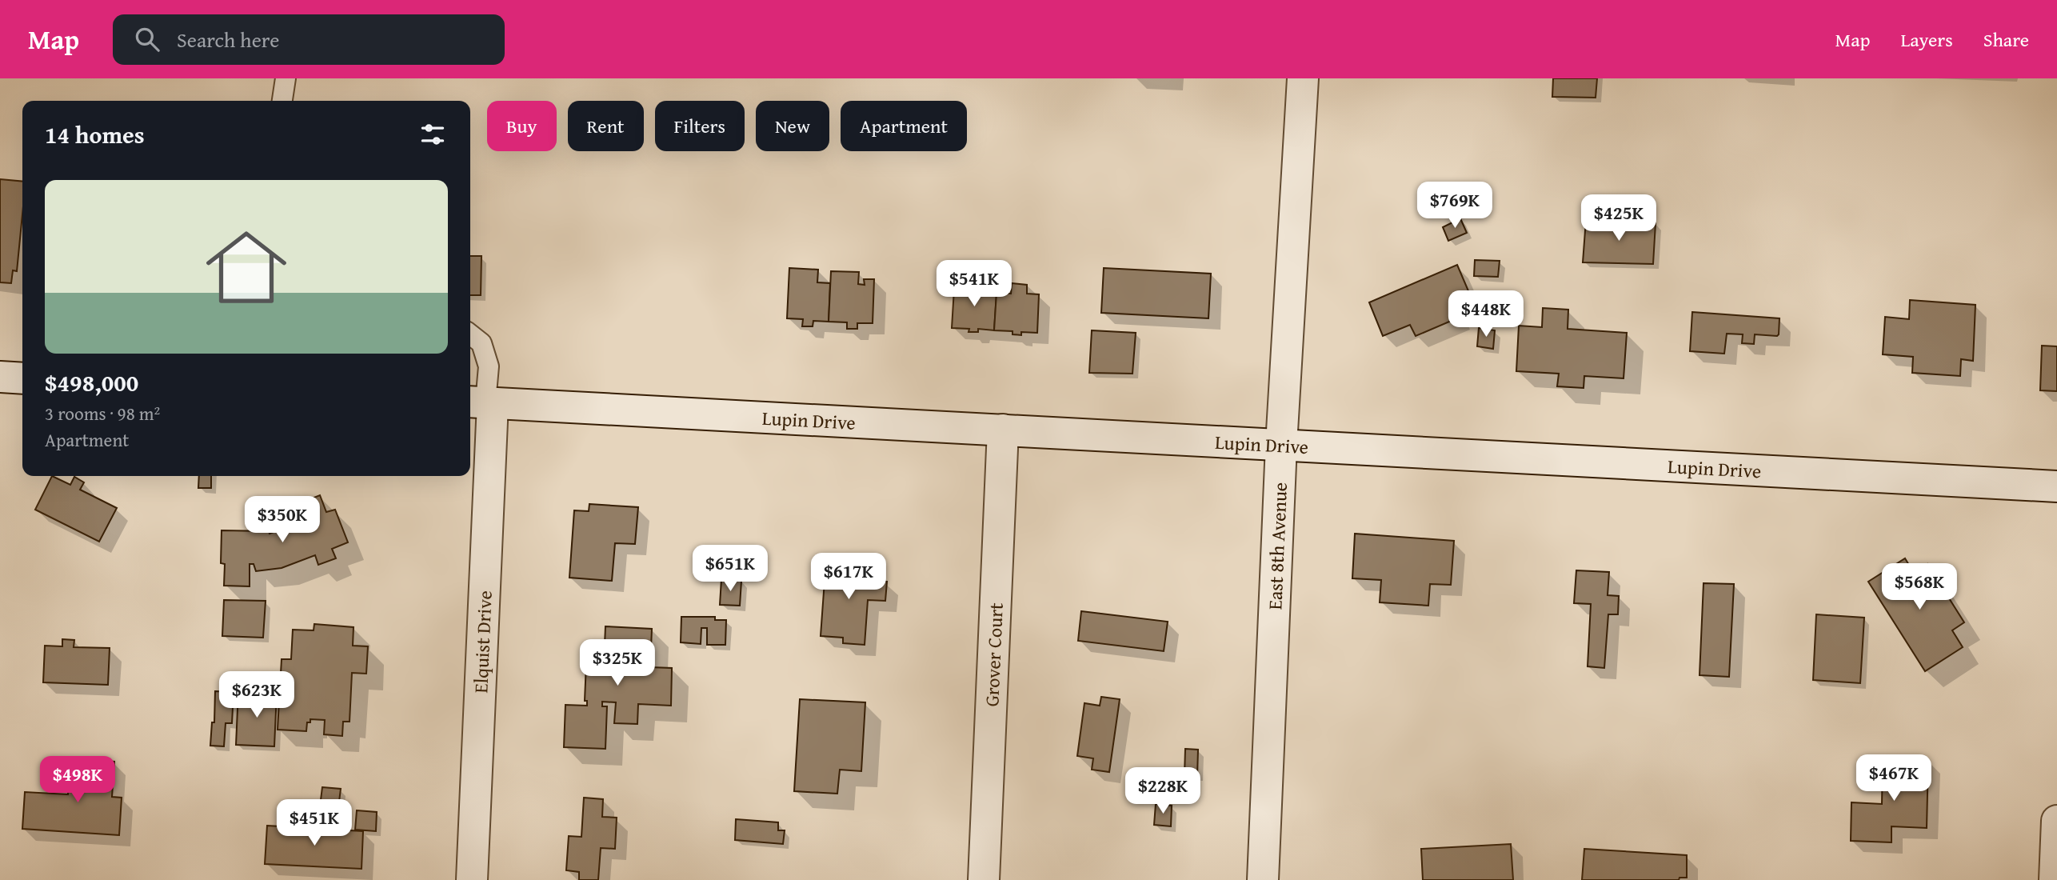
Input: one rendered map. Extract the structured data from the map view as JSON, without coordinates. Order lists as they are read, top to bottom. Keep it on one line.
{"streets":{"street":["Lupin Drive","East 8th Avenue","Elquist Drive","Grover Court"]},"crossings":[["Lupin Drive","East 8th Avenue"],["Lupin Drive","Elquist Drive"],["Lupin Drive","Grover Court"]],"page":{"header":"Map","search":"Search here","nav":["Map","Layers","Share"],"chip":["Buy","Rent","Filters","New","Apartment"],"heading":"14 homes","list":[{"name":"$498,000","note":"3 rooms · 98 m² · Apartment"}],"price":["$769K","$425K","$541K","$448K","$350K","$651K","$617K","$568K","$325K","$623K","$467K","$498K","$228K","$451K"]}}
